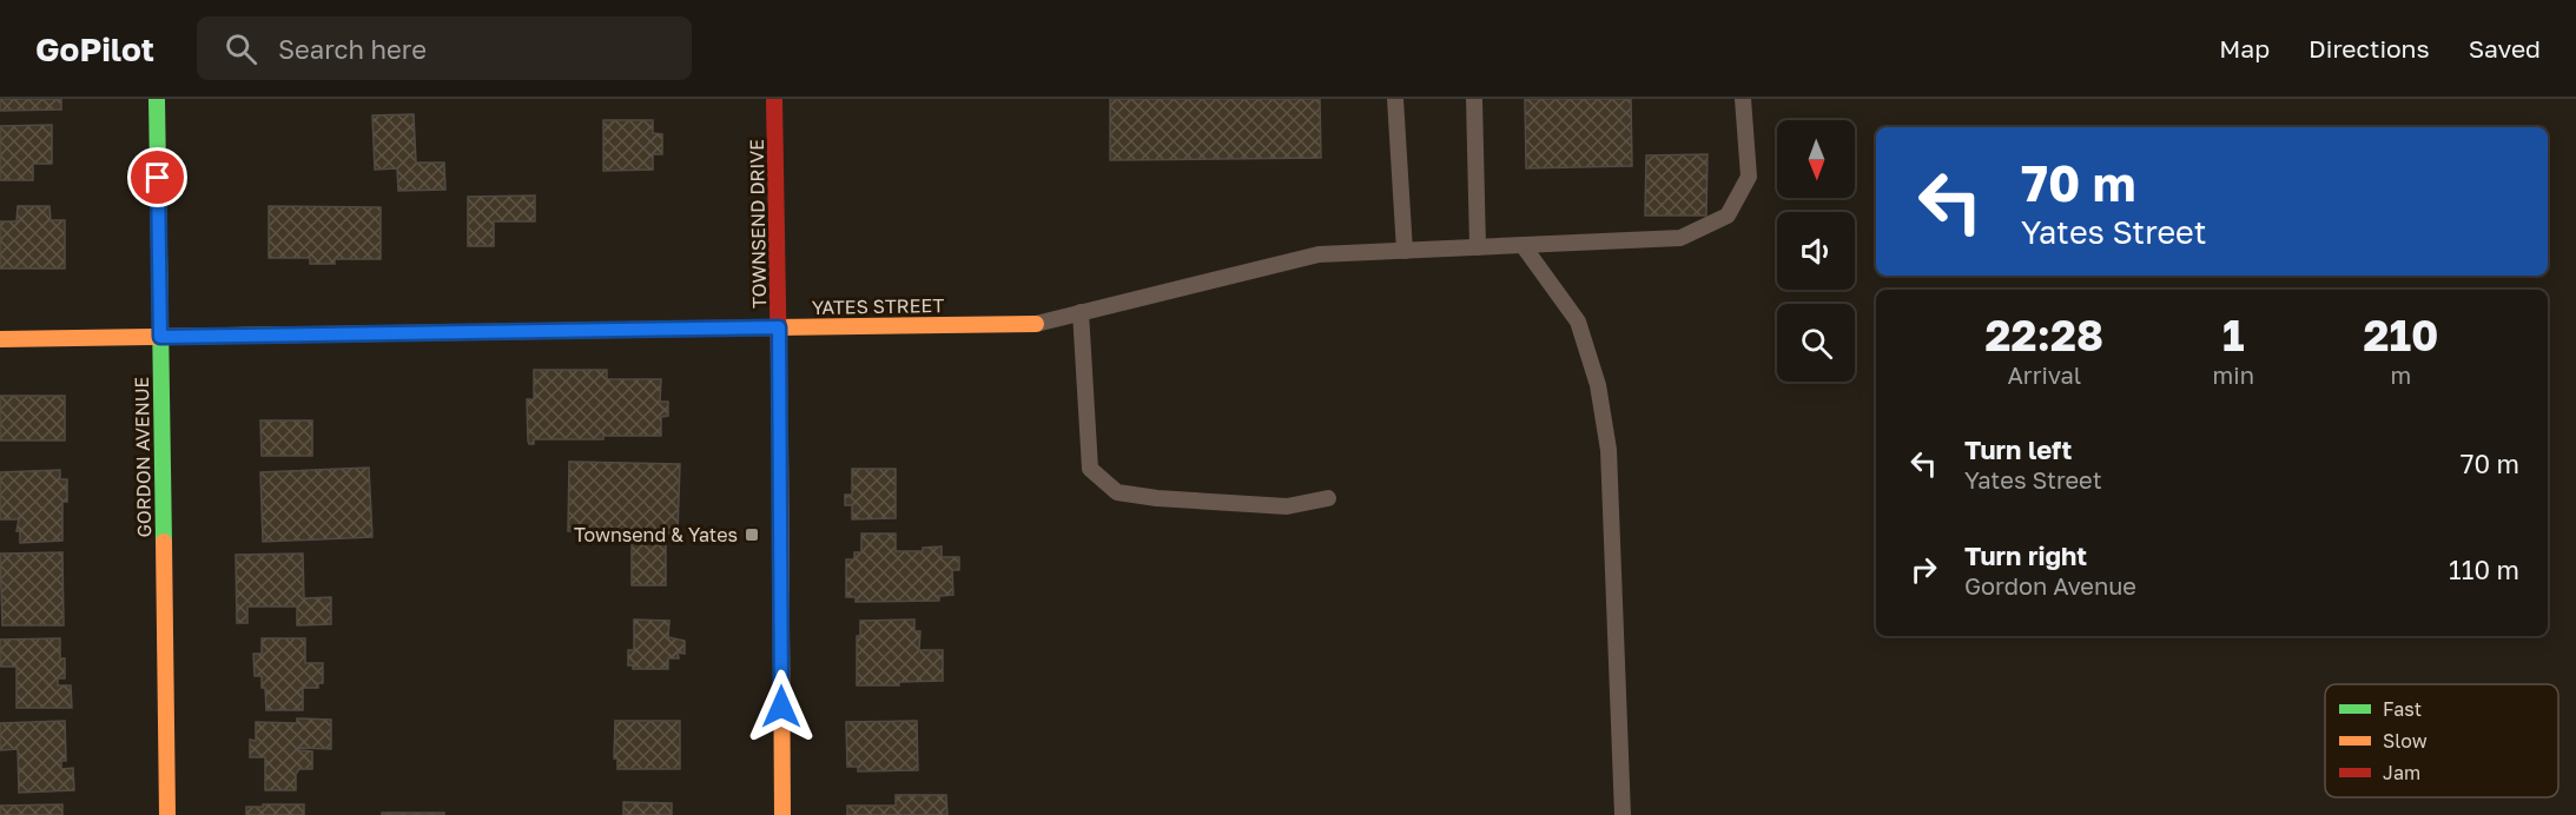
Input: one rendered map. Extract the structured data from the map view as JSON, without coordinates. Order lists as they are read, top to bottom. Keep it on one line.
{"streets":{"street":["TOWNSEND DRIVE","YATES STREET","GORDON AVENUE"]},"crossings":[["TOWNSEND DRIVE","YATES STREET"],["YATES STREET","GORDON AVENUE"]],"places":{"transit":["Townsend & Yates"]},"legend":["Fast","Slow","Jam"],"north":"bottom","page":{"header":"GoPilot","search":"Search here","nav":["Map","Directions","Saved"],"turn":["70 m","Yates Street"],"eta":["22:28","Arrival","1","min","210","m"],"list":[{"name":"Turn left","note":"Yates Street","value":"70 m"},{"name":"Turn right","note":"Gordon Avenue","value":"110 m"}]}}
